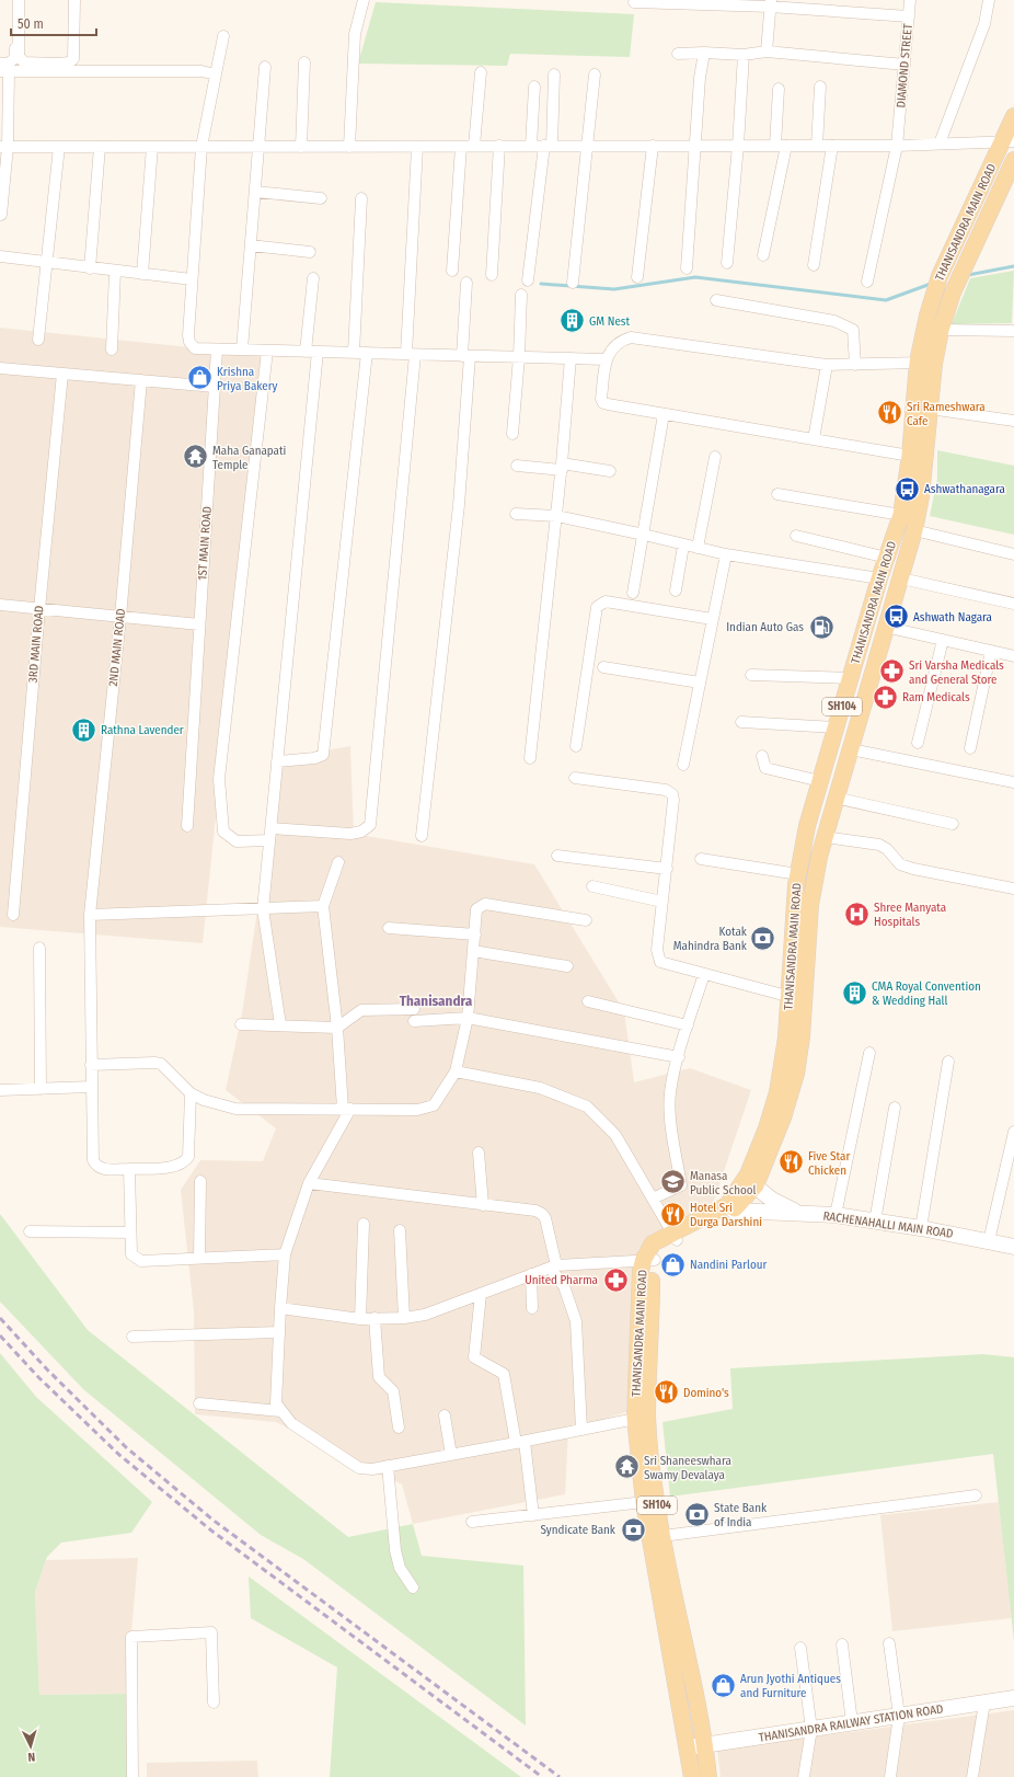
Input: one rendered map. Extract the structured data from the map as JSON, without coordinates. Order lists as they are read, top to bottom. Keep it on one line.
{"streets":{"main road":["THANISANDRA MAIN ROAD","SH104"],"street":["DIAMOND STREET","1ST MAIN ROAD","3RD MAIN ROAD","2ND MAIN ROAD","RACHENAHALLI MAIN ROAD","THANISANDRA RAILWAY STATION ROAD"]},"crossings":[["THANISANDRA MAIN ROAD","SH104"],["THANISANDRA MAIN ROAD","RACHENAHALLI MAIN ROAD"],["THANISANDRA MAIN ROAD","THANISANDRA RAILWAY STATION ROAD"],["SH104","THANISANDRA RAILWAY STATION ROAD"]],"districts":["Thanisandra"],"places":{"building":["GM Nest","Rathna Lavender","CMA Royal Convention & Wedding Hall"],"shop":["Krishna Priya Bakery","Nandini Parlour","Arun Jyothi Antiques and Furniture"],"restaurant":["Sri Rameshwara Cafe","Five Star Chicken","Hotel Sri Durga Darshini","Domino's"],"temple":["Maha Ganapati Temple","Sri Shaneeswhara Swamy Devalaya"],"bus stop":["Ashwathanagara","Ashwath Nagara"],"fuel station":["Indian Auto Gas"],"pharmacy":["Sri Varsha Medicals and General Store","Ram Medicals","United Pharma"],"hospital":["Shree Manyata Hospitals"],"bank":["Kotak Mahindra Bank","State Bank of India","Syndicate Bank"],"school or university":["Manasa Public School"]},"scale_bar":"50 m","north":"bottom"}
